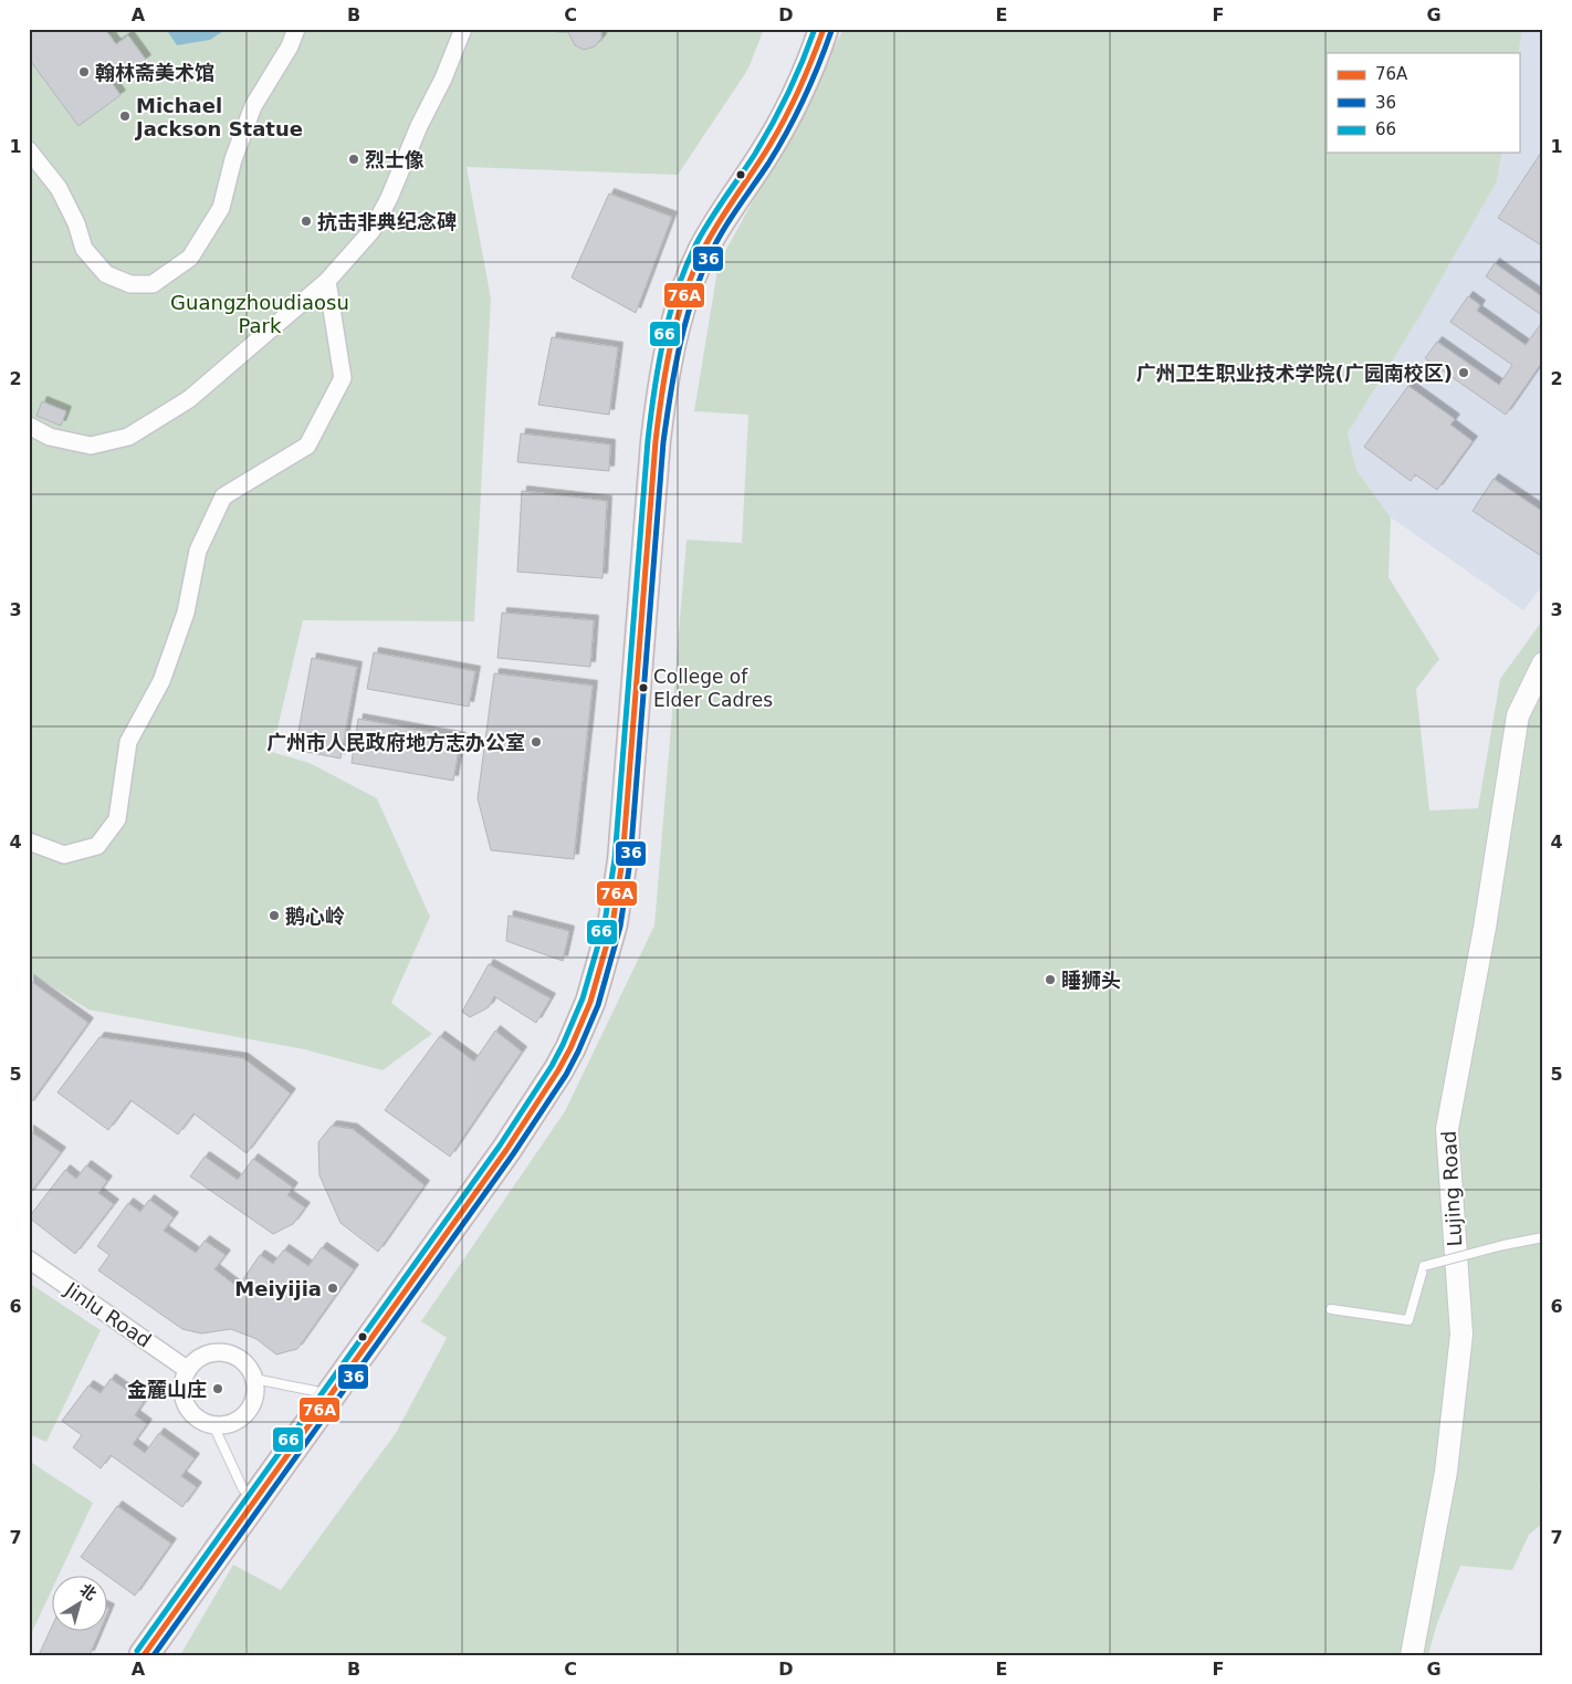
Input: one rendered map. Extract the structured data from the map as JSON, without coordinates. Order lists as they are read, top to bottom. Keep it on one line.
{"streets":{"street":["Lujing Road","Jinlu Road"]},"parks":["Guangzhoudiaosu Park"],"places":["翰林斋美术馆","Michael Jackson Statue","烈士像","抗击非典纪念碑","广州卫生职业技术学院(广园南校区)","College of Elder Cadres","广州市人民政府地方志办公室","鹅心岭","睡狮头","Meiyijia","金麓山庄"],"lines":["transit line 76A","transit line 66","transit line 36"],"legend":["76A","36","66"],"north":"top right","grid":{"columns":["A","B","C","D","E","F","G"],"rows":["1","2","3","4","5","6","7"]}}
